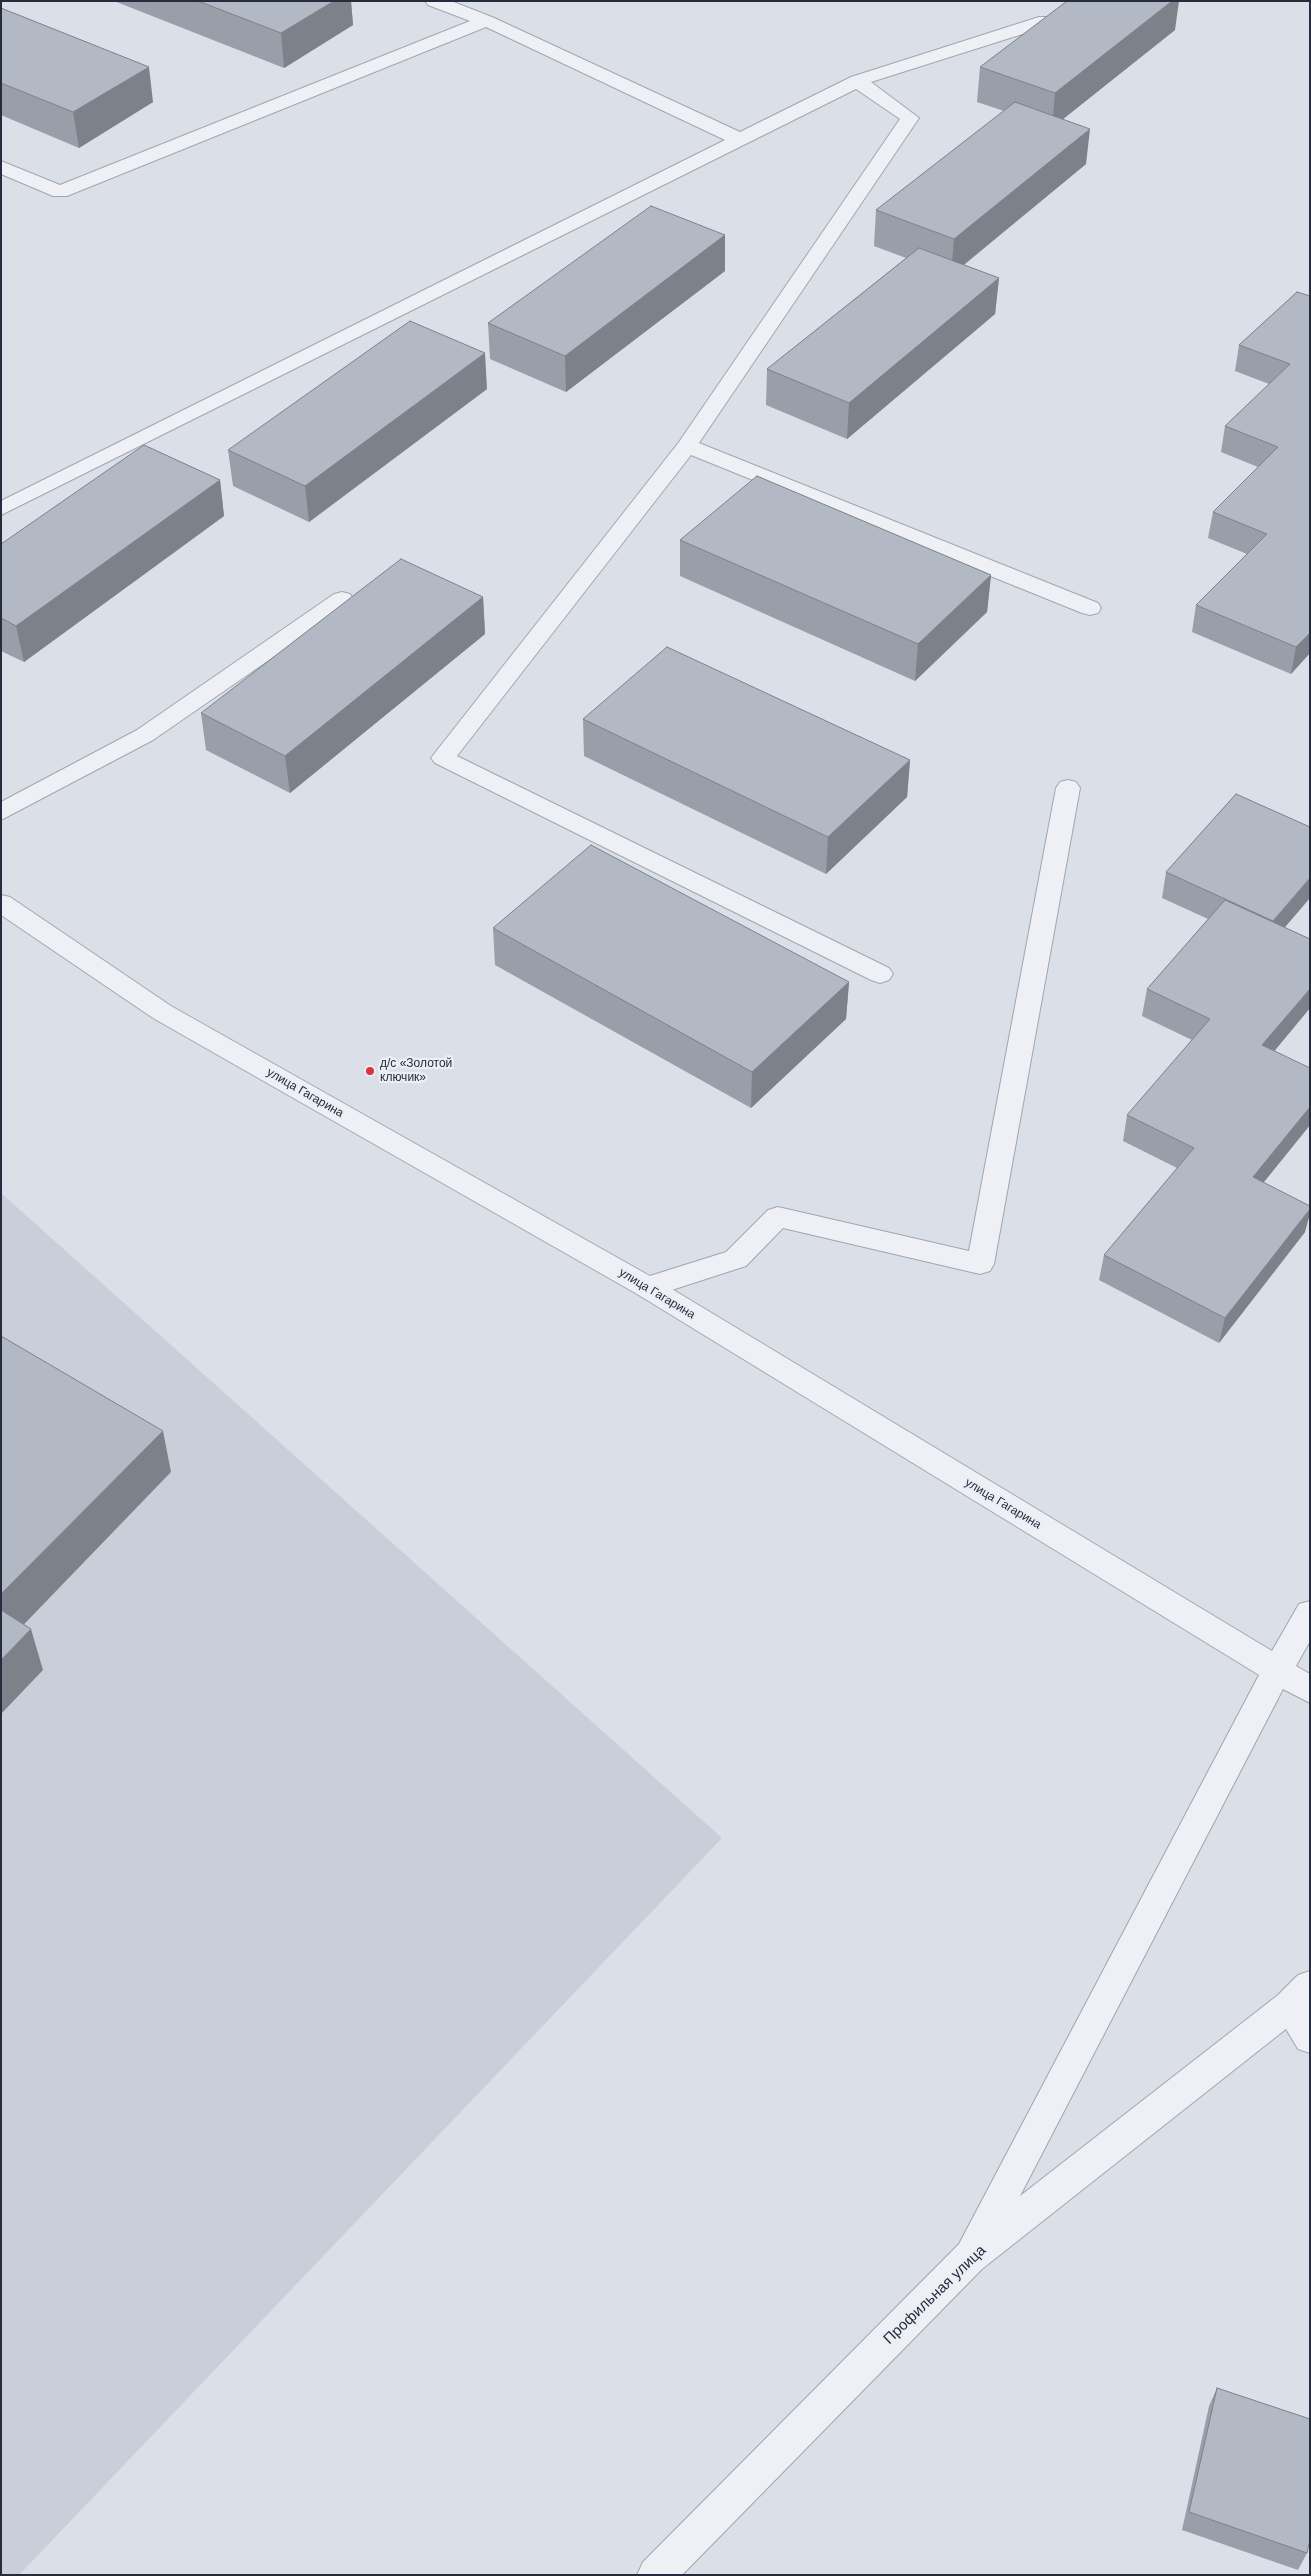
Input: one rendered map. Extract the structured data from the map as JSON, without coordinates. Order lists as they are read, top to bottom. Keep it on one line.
{"streets":{"street":["улица Гагарина","Профильная улица"]},"places":["д/с «Золотой ключик»"]}
